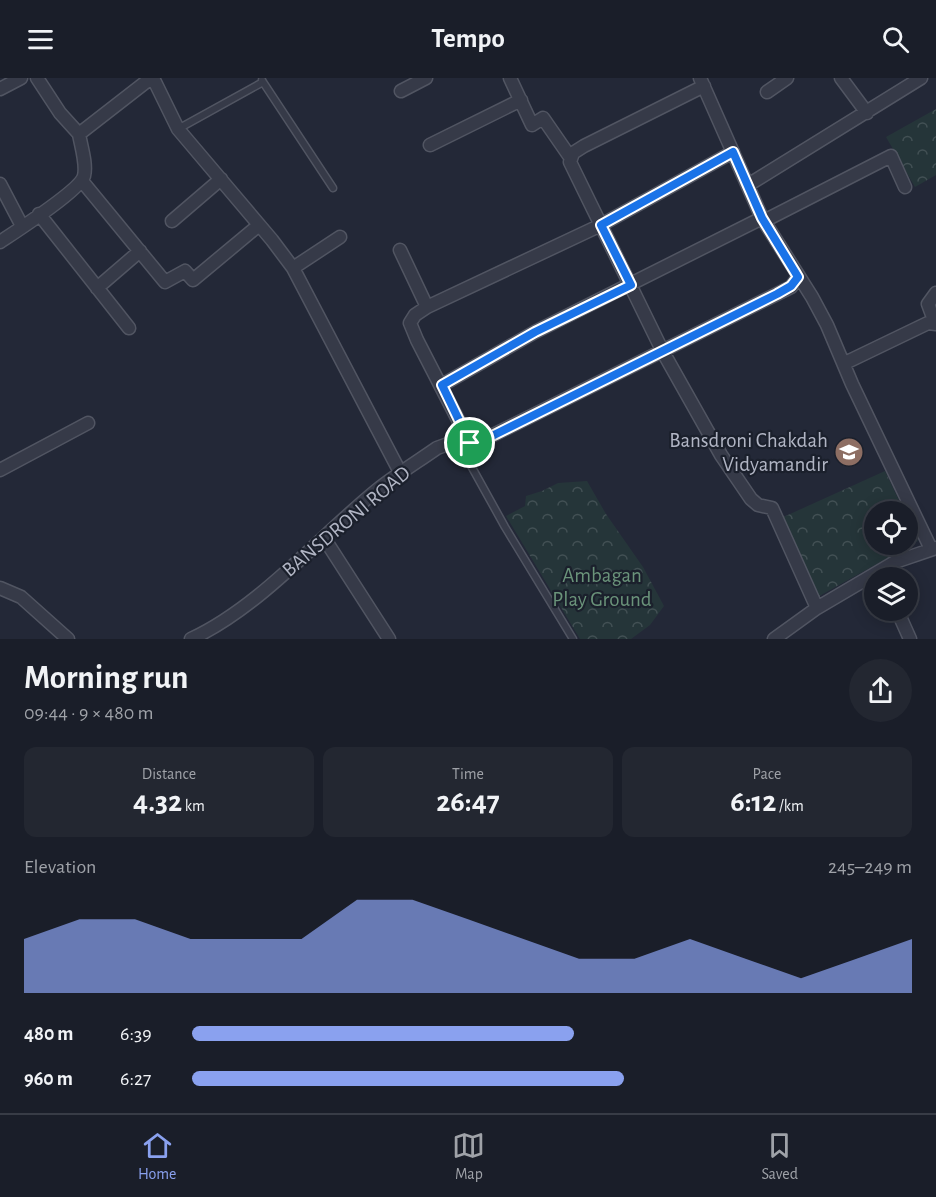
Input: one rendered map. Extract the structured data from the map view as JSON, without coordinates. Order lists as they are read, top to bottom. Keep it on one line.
{"streets":{"street":["BANSDRONI ROAD"]},"parks":["Ambagan Play Ground"],"places":{"school or university":["Bansdroni Chakdah Vidyamandir"]},"page":{"header":"Tempo","heading":["Morning run","09:44 · 9 × 480 m"],"stats":[["Distance","4.32 km"],["Time","26:47"],["Pace","6:12 /km"]],"chart":["Elevation","245–249 m"],"list":[{"name":"480 m","note":"6:39"},{"name":"960 m","note":"6:27"}],"tabs":["Home","Map","Saved"]}}
